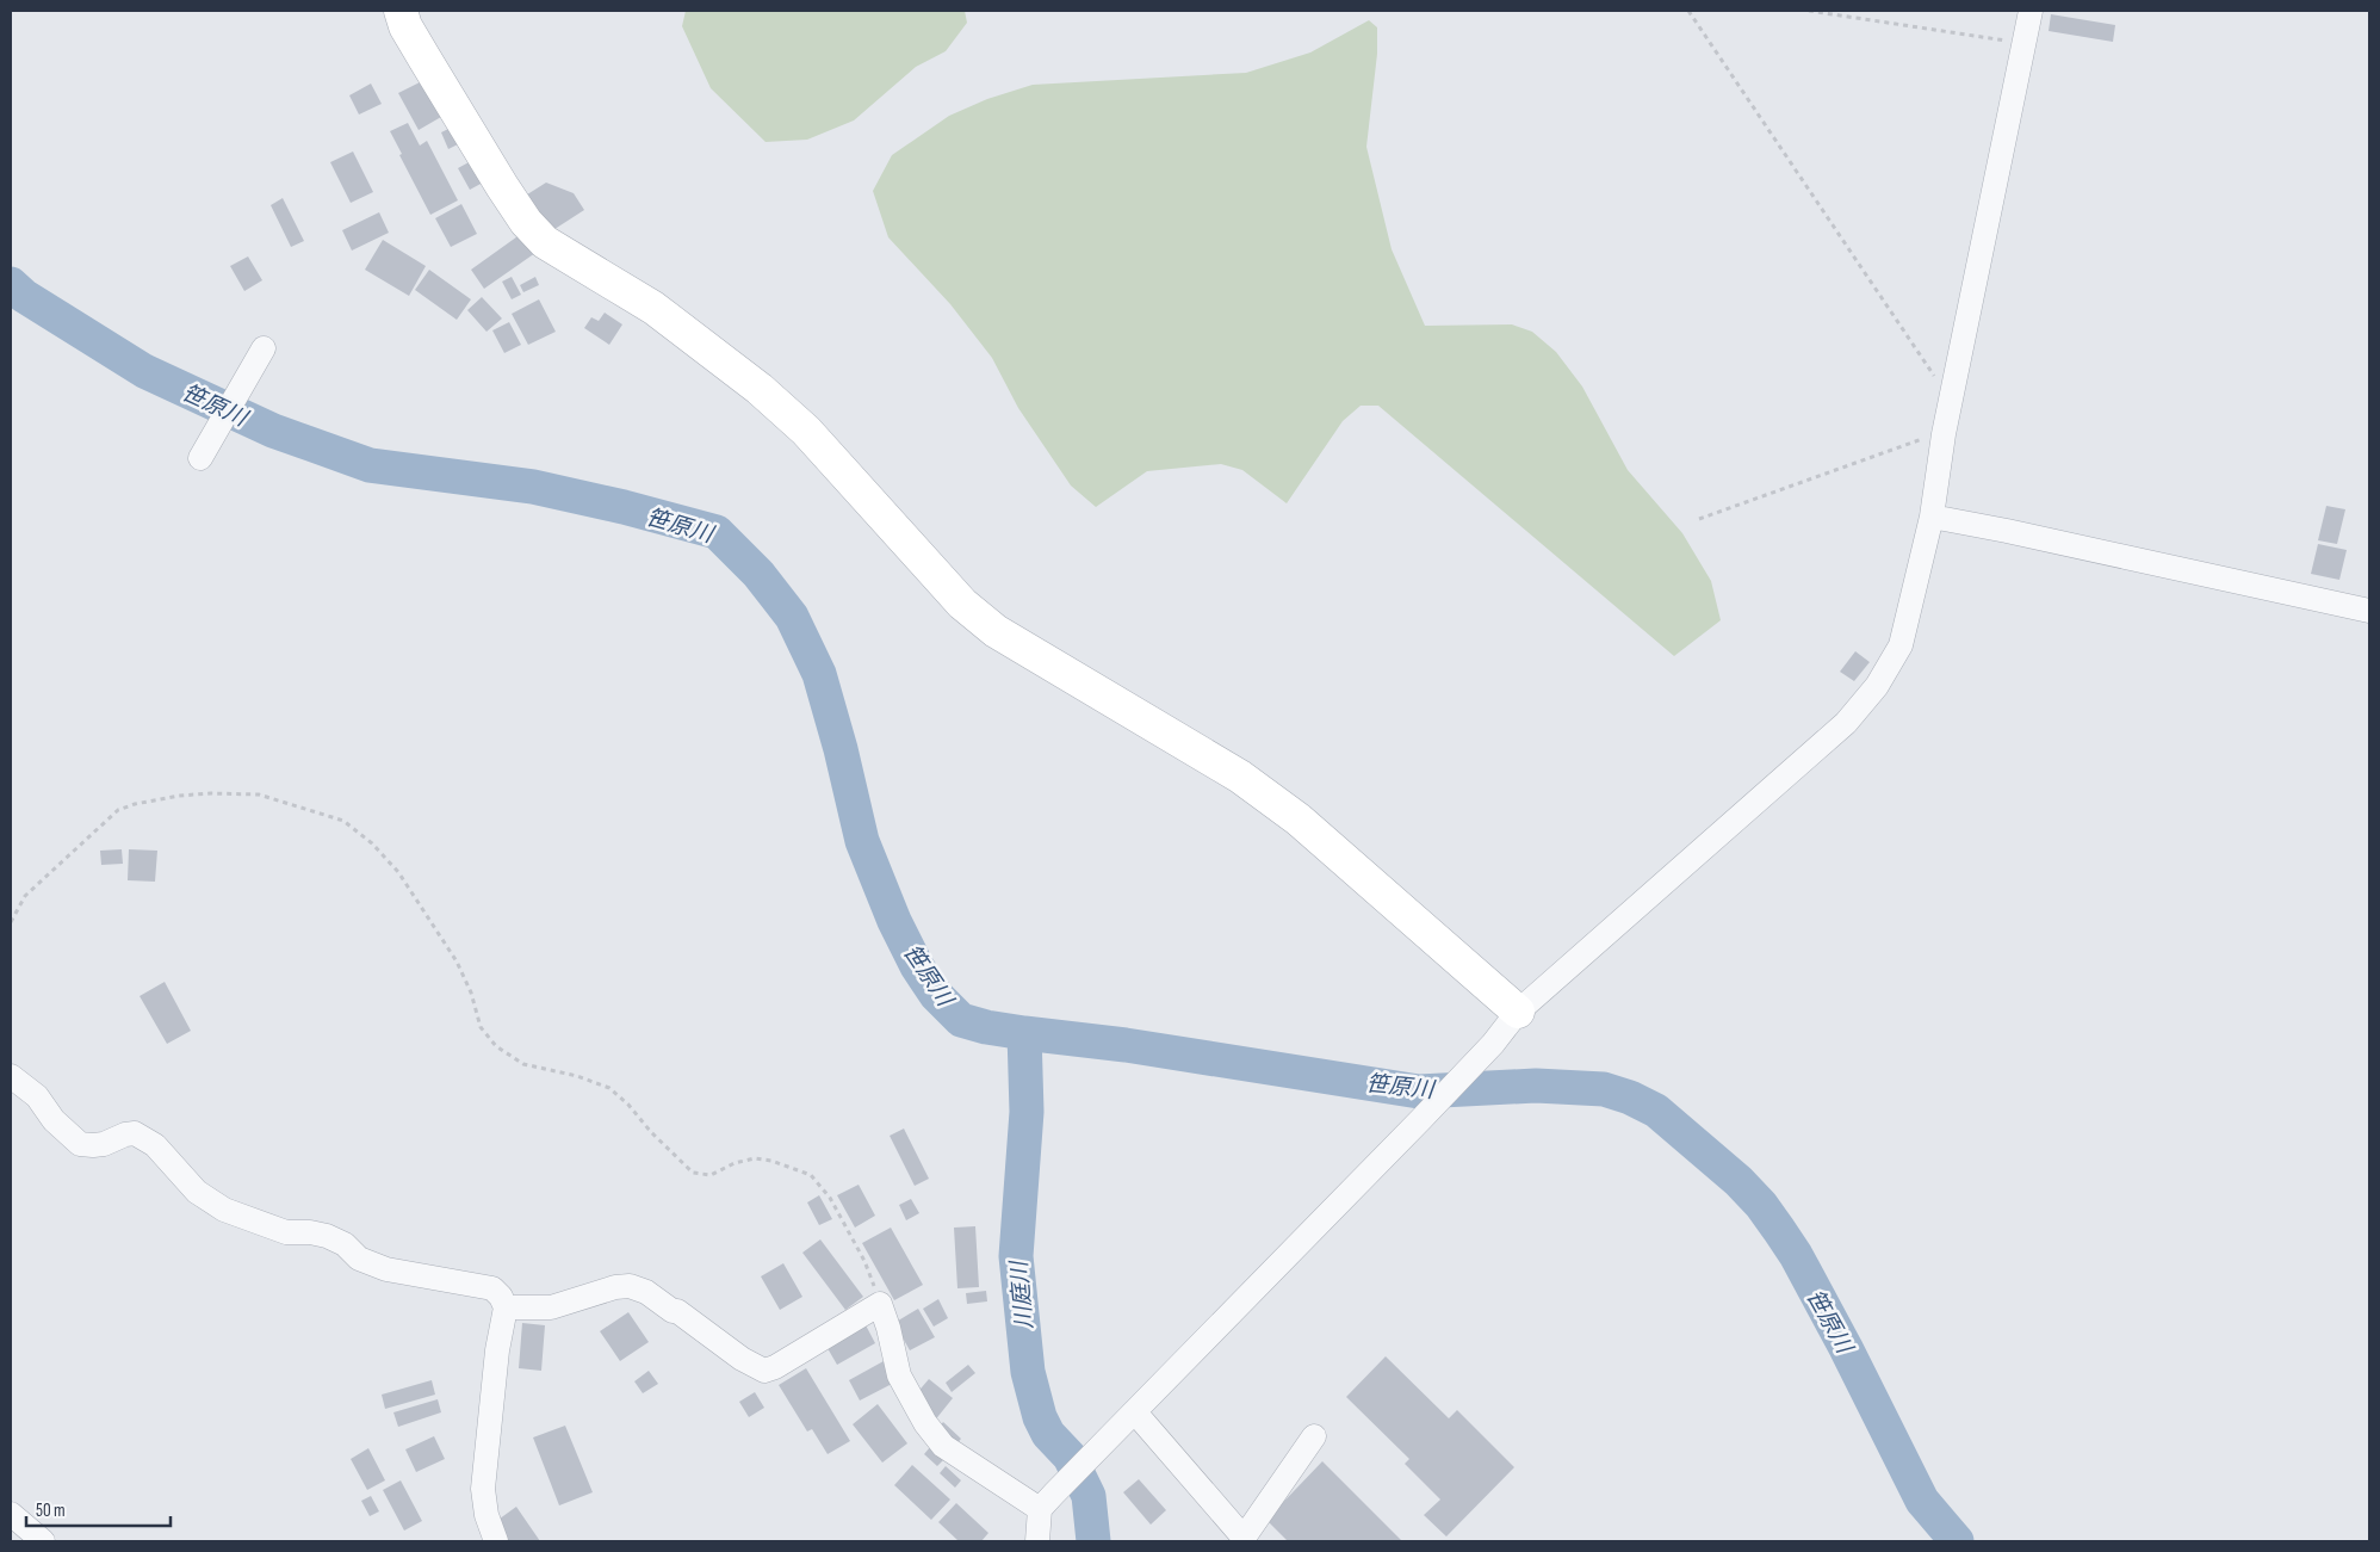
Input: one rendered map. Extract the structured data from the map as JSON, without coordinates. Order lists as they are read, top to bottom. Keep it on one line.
{"water":["笹原川","川庭川"],"scale_bar":"50 m"}
